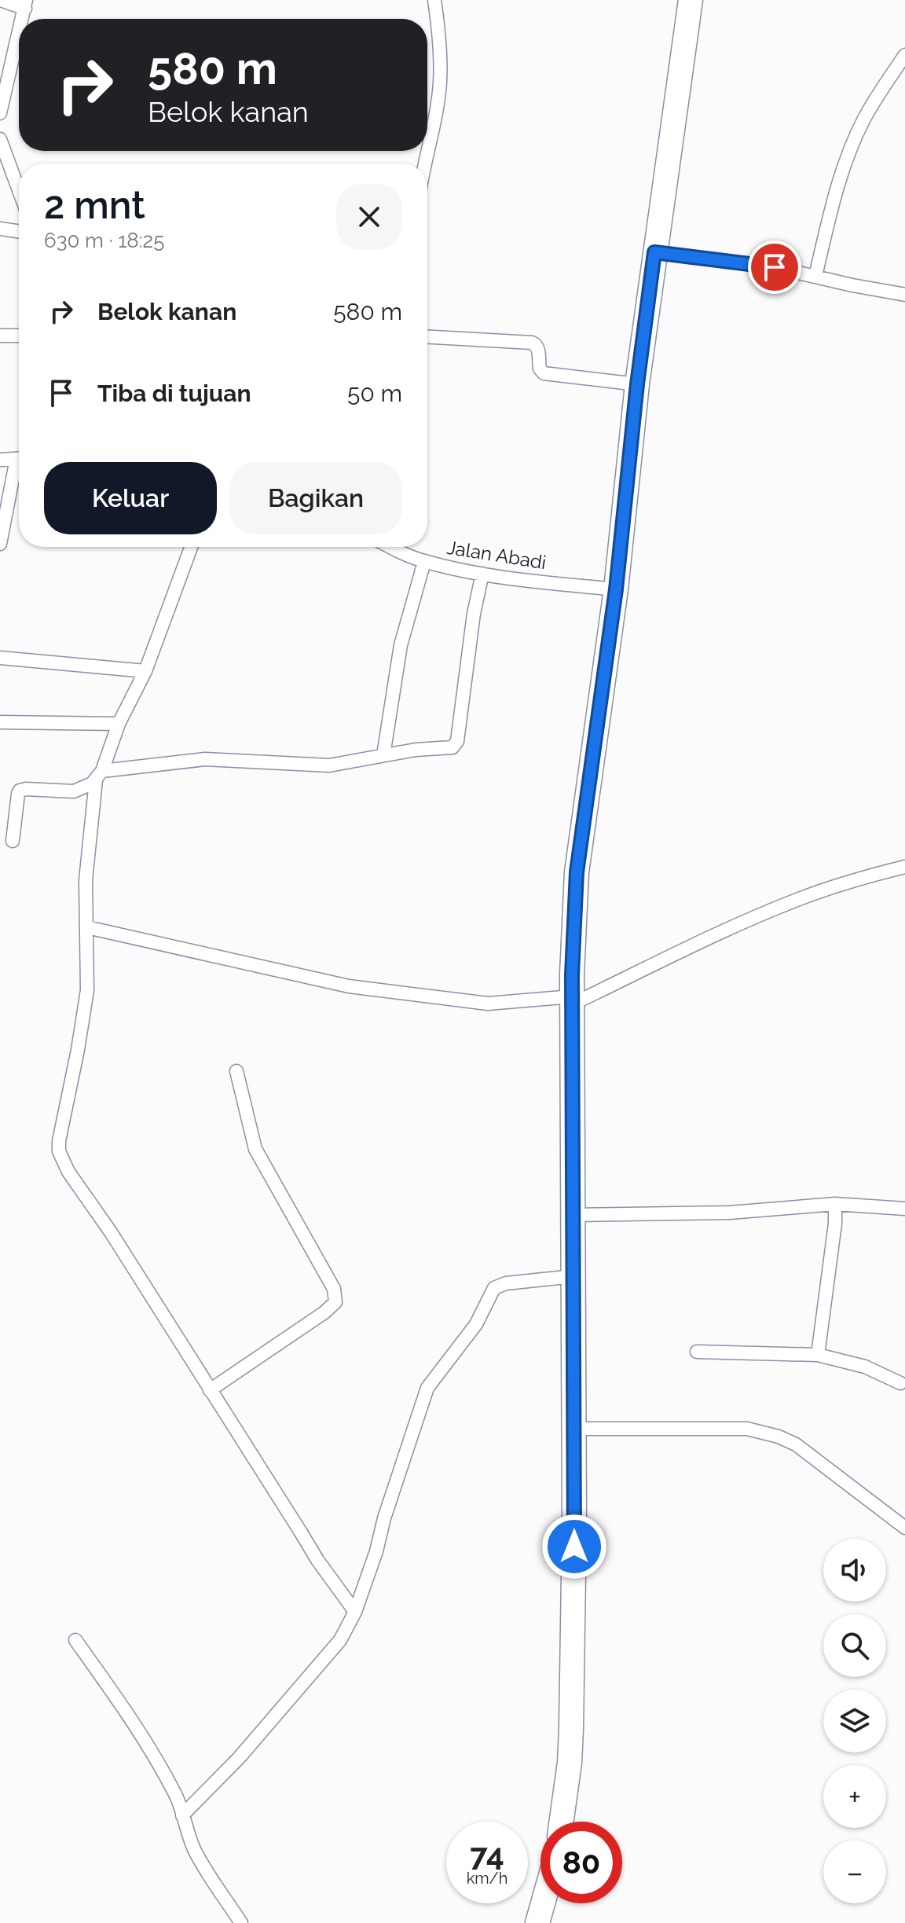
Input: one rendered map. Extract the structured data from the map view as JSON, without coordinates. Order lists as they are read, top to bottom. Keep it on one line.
{"streets":{"street":["Jalan Abadi"]},"page":{"turn":["580 m","Belok kanan"],"heading":["2 mnt","630 m · 18:25"],"list":[{"name":"Belok kanan","value":"580 m"},{"name":"Tiba di tujuan","value":"50 m"}],"buttons":["Keluar","Bagikan"],"map_buttons":["+","−"],"speed":"74 km/h","limit":"80"}}
